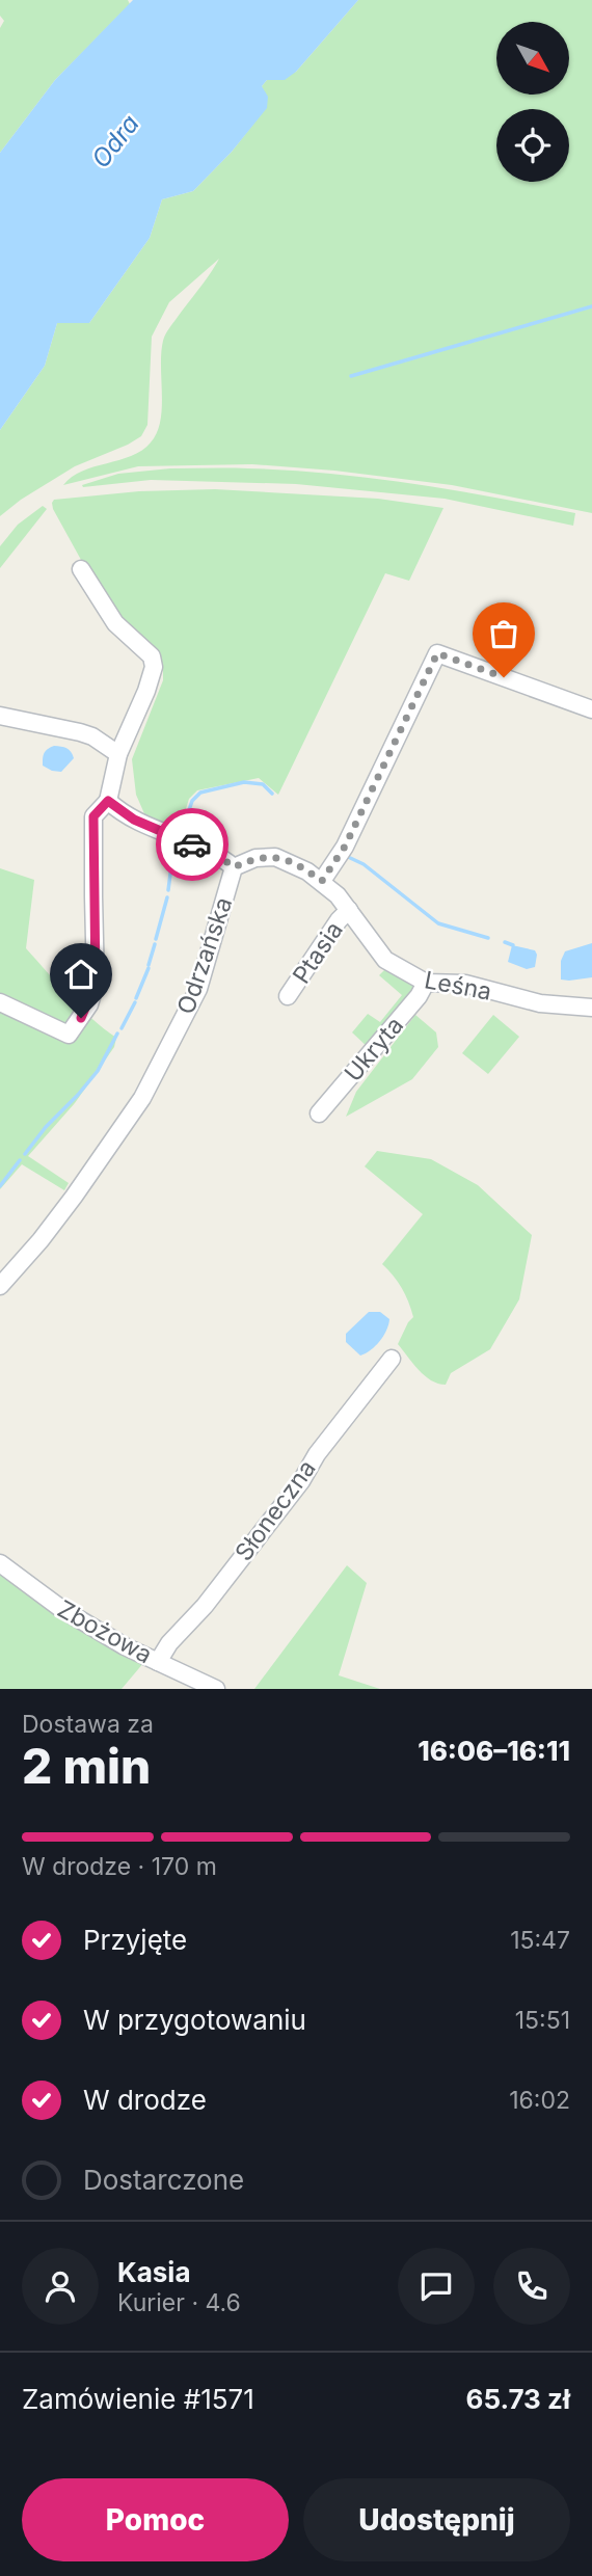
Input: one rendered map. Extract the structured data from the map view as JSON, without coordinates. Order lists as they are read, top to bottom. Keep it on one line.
{"streets":{"street":["Ptasia","Odrzańska","Leśna","Ukryta","Słoneczna","Zbożowa"]},"crossings":[["Ptasia","Leśna"],["Odrzańska","Leśna"],["Leśna","Ukryta"],["Słoneczna","Zbożowa"]],"water":["Odra"],"north":"bottom right","page":{"heading":["2 min","Dostawa za","16:06–16:11"],"panel":["Kasia","Kurier · 4.6","Zamówienie #1571","65.73 zł"],"bar":"W drodze · 170 m","list":[["Przyjęte","15:47"],["W przygotowaniu","15:51"],["W drodze","16:02"],"Dostarczone"],"buttons":["Pomoc","Udostępnij"]}}
